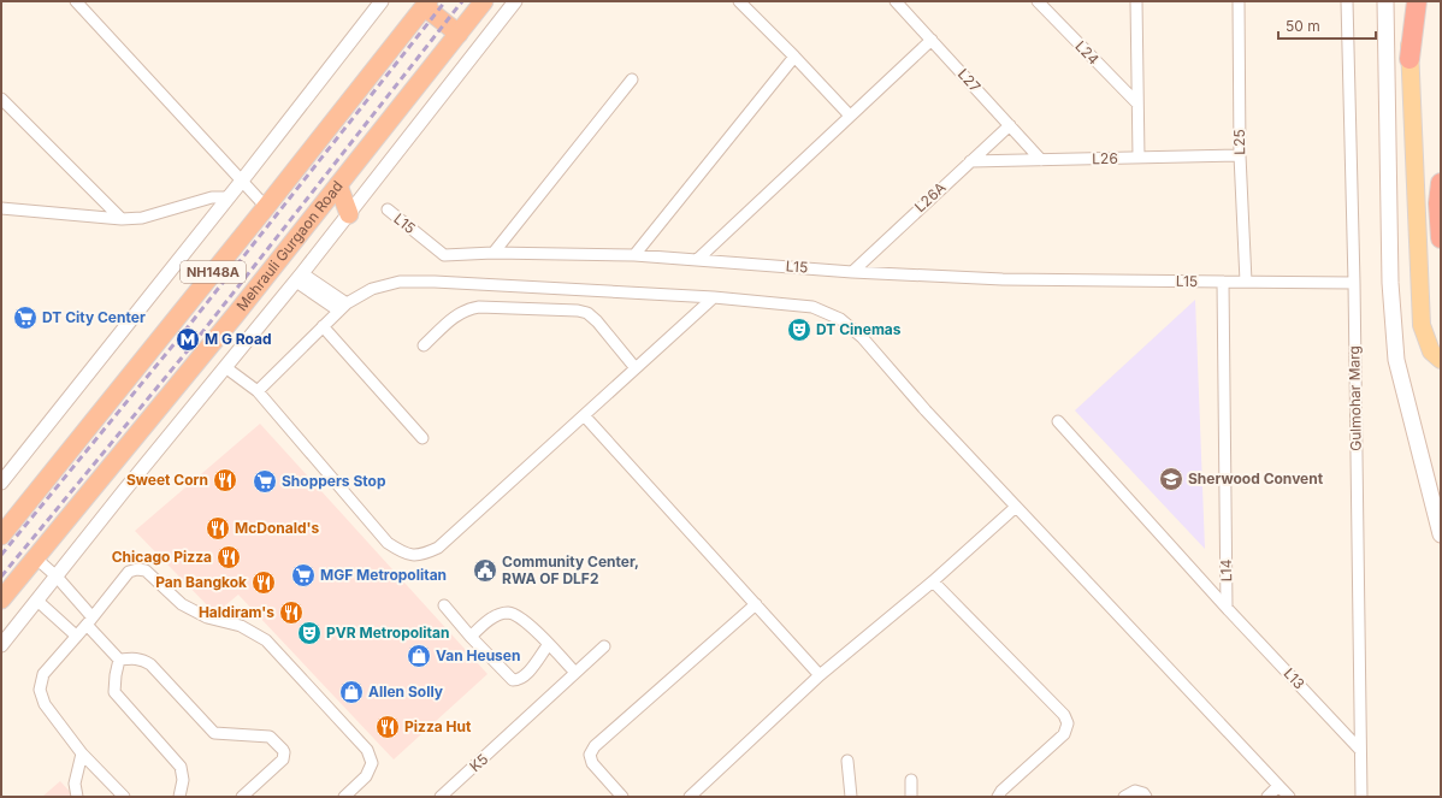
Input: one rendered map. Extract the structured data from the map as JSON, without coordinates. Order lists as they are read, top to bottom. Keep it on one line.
{"streets":{"highway":["Mehrauli Gurgaon Road","NH148A"],"street":["L24","L27","L25","L26","L26A","L15","Gulmohar Marg","L14","L13","K5"]},"crossings":[["L27","L26"],["L27","L26A"],["L25","L26"],["L26","L26A"],["L26A","L15"],["L15","L14"],["Gulmohar Marg","L13"],["L14","L13"]],"places":{"supermarket":["DT City Center","Shoppers Stop","MGF Metropolitan"],"theatre":["DT Cinemas","PVR Metropolitan"],"metro station":["M G Road"],"school or university":["Sherwood Convent"],"restaurant":["Sweet Corn","McDonald's","Chicago Pizza","Pan Bangkok","Haldiram's","Pizza Hut"],"public building":["Community Center, RWA OF DLF2"],"shop":["Van Heusen","Allen Solly"]},"scale_bar":"50 m"}
